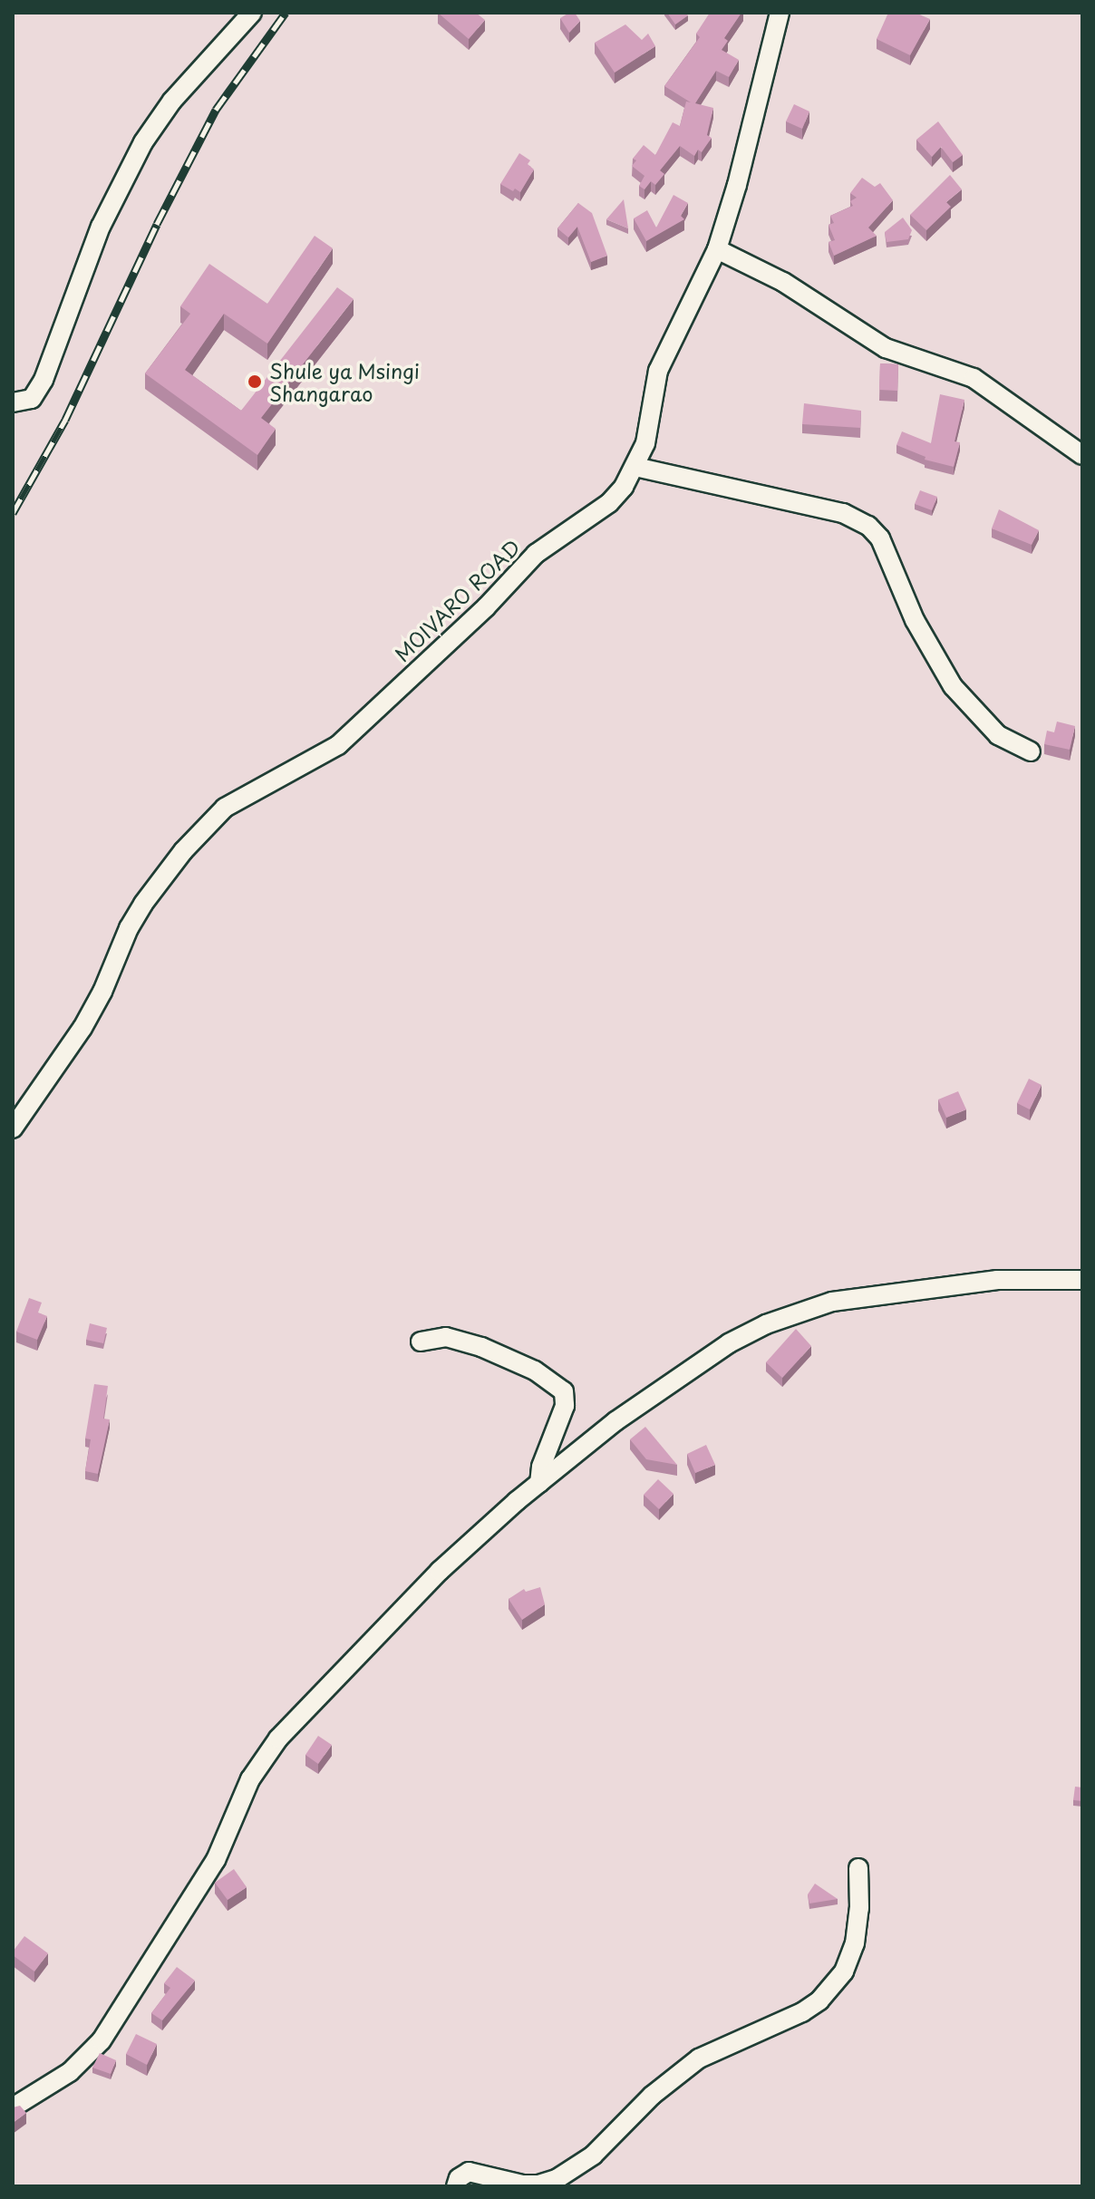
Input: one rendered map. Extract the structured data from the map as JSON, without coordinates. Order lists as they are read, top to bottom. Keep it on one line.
{"streets":{"street":["MOIVARO ROAD"]},"places":["Shule ya Msingi Shangarao"]}
